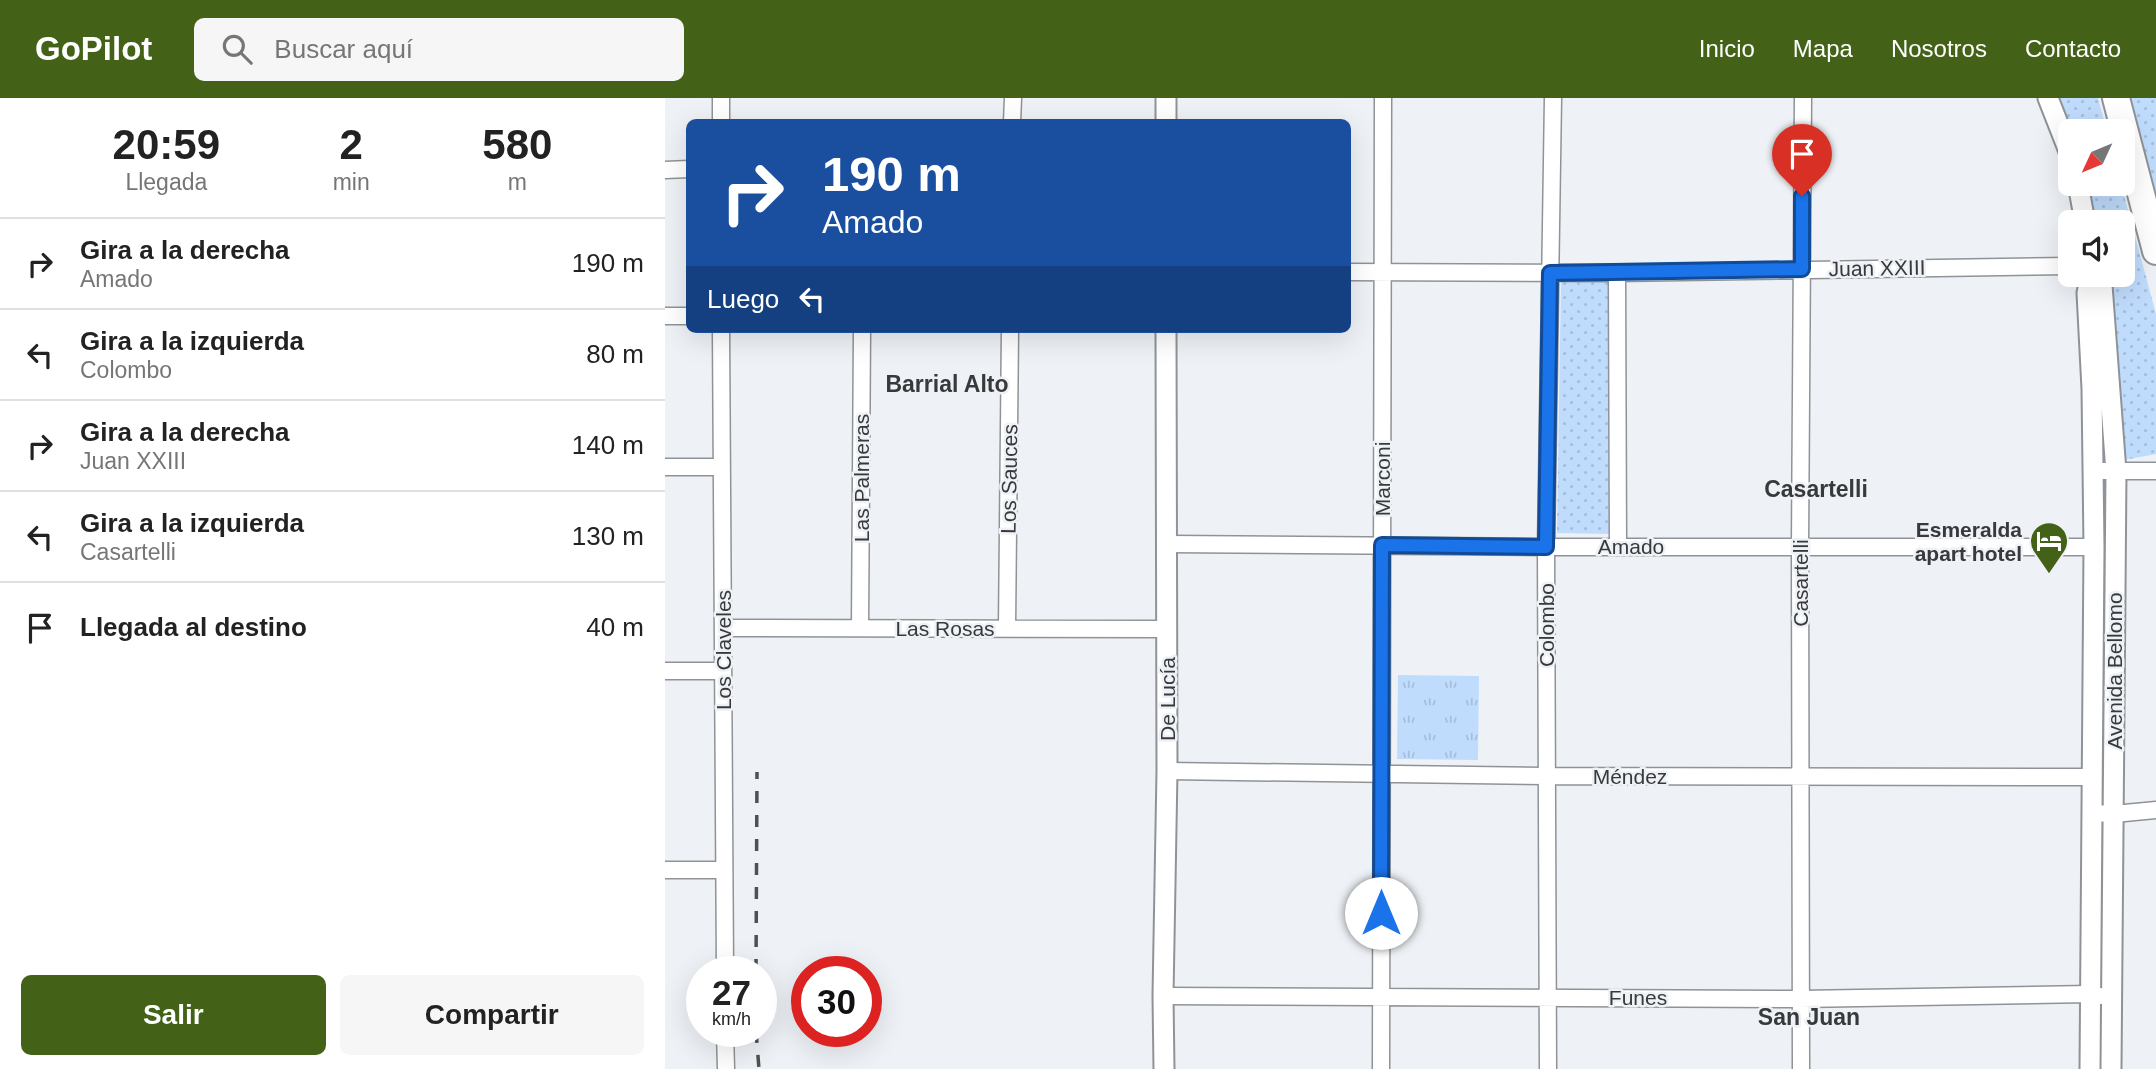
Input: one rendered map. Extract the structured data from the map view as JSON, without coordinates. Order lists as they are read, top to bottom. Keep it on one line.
{"streets":{"street":["Juan XXIII","Las Palmeras","Los Sauces","Marconi","Amado","Casartelli","Colombo","Las Rosas","Los Claveles","Avenida Bellomo","De Lucía","Méndez","Funes"]},"crossings":[["Juan XXIII","Marconi"],["Juan XXIII","Casartelli"],["Juan XXIII","Colombo"],["Las Palmeras","Las Rosas"],["Los Sauces","Las Rosas"],["Marconi","Amado"],["Marconi","Méndez"],["Marconi","Funes"],["Amado","Casartelli"],["Amado","Colombo"],["Amado","Avenida Bellomo"],["Amado","De Lucía"],["Casartelli","Méndez"],["Casartelli","Funes"],["Colombo","Méndez"],["Colombo","Funes"],["Las Rosas","Los Claveles"],["Las Rosas","De Lucía"],["Avenida Bellomo","Méndez"],["Avenida Bellomo","Funes"],["De Lucía","Méndez"],["De Lucía","Funes"]],"districts":["Barrial Alto","Casartelli","San Juan"],"places":{"hotel":["Esmeralda apart hotel"]},"north":"bottom left","page":{"header":"GoPilot","search":"Buscar aquí","nav":["Inicio","Mapa","Nosotros","Contacto"],"eta":["20:59","Llegada","2","min","580","m"],"turn":["190 m","Amado"],"list":[{"name":"Gira a la derecha","note":"Amado","value":"190 m"},{"name":"Gira a la izquierda","note":"Colombo","value":"80 m"},{"name":"Gira a la derecha","note":"Juan XXIII","value":"140 m"},{"name":"Gira a la izquierda","note":"Casartelli","value":"130 m"},{"name":"Llegada al destino","value":"40 m"}],"then":"Luego","speed":"27 km/h","limit":"30","buttons":["Salir","Compartir"]}}
